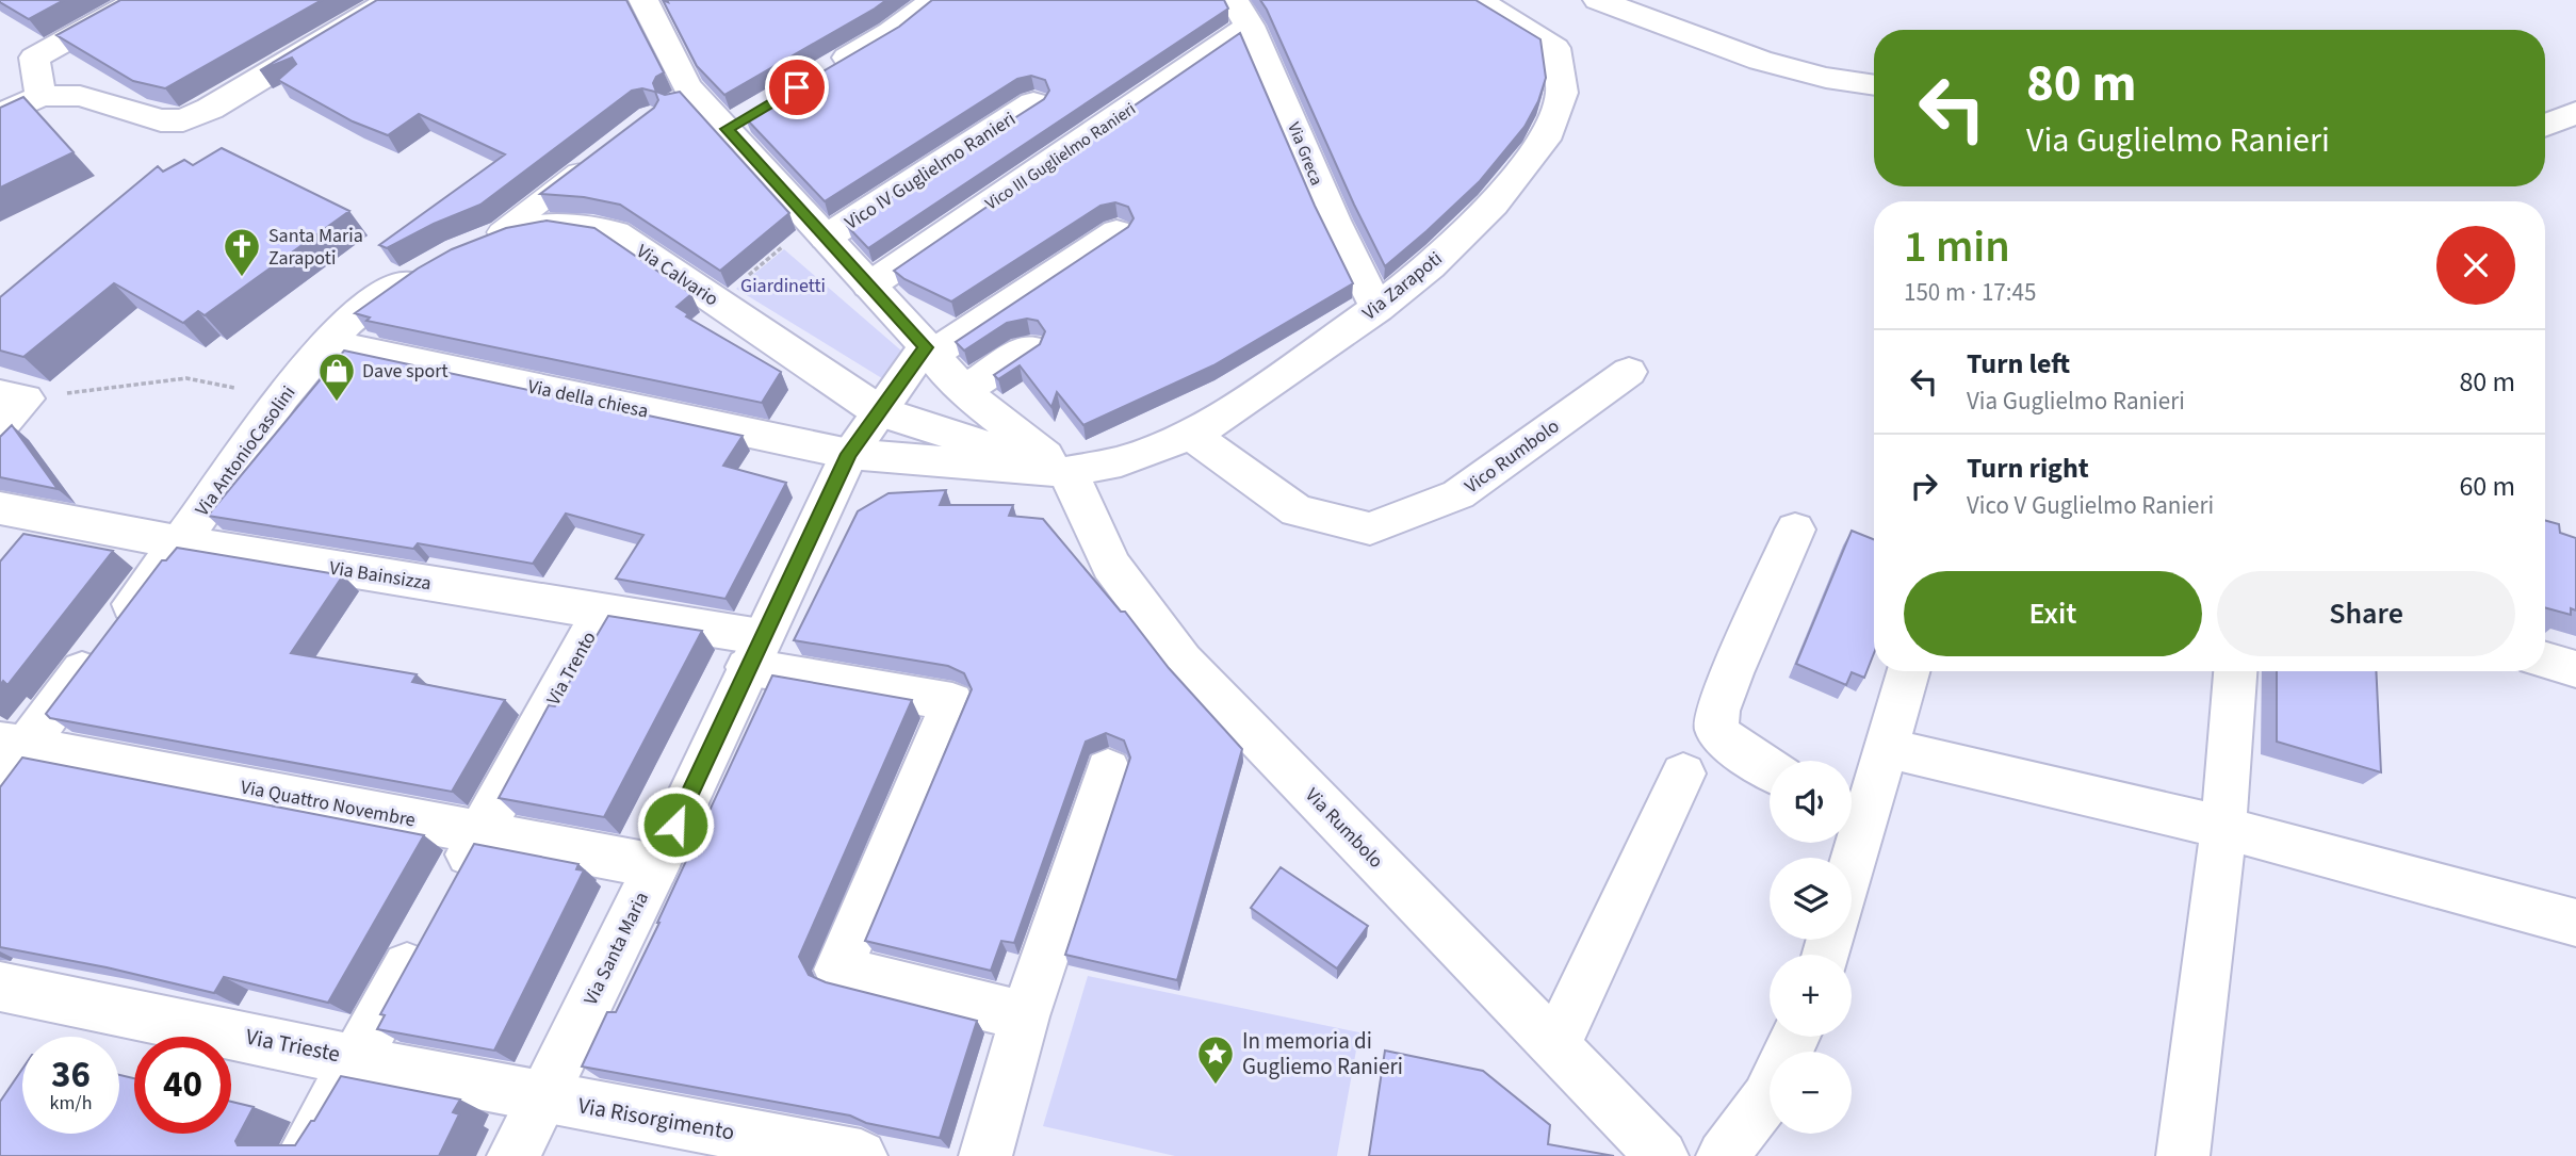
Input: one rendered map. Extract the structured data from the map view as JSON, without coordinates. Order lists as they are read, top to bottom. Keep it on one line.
{"streets":{"street":["Via Greca","Vico III Guglielmo Ranieri","Vico IV Guglielmo Ranieri","Via Calvario","Via Zarapoti","Via della chiesa","Via AntonioCasolini","Vico Rumbolo","Via Bainsizza","Via Trento","Via Quattro Novembre","Via Rumbolo","Via Santa Maria","Via Trieste","Via Risorgimento"]},"crossings":[["Via Greca","Vico III Guglielmo Ranieri"],["Via Greca","Via Zarapoti"],["Vico III Guglielmo Ranieri","Via Rumbolo"],["Vico IV Guglielmo Ranieri","Via Rumbolo"],["Via Calvario","Via Santa Maria"],["Via Zarapoti","Vico Rumbolo"],["Via Zarapoti","Via Rumbolo"],["Via della chiesa","Via AntonioCasolini"],["Via della chiesa","Via Santa Maria"],["Via AntonioCasolini","Via Bainsizza"],["Via AntonioCasolini","Via Quattro Novembre"],["Via Bainsizza","Via Trento"],["Via Bainsizza","Via Santa Maria"],["Via Trento","Via Quattro Novembre"],["Via Trento","Via Trieste"],["Via Quattro Novembre","Via Santa Maria"],["Via Rumbolo","Via Santa Maria"],["Via Santa Maria","Via Trieste"],["Via Santa Maria","Via Risorgimento"],["Via Trieste","Via Risorgimento"]],"parks":["Giardinetti"],"places":{"church":["Santa Maria Zarapoti"],"shop":["Dave sport"],"place":["In memoria di Gugliemo Ranieri"]},"page":{"turn":["80 m","Via Guglielmo Ranieri"],"heading":["1 min","150 m · 17:45"],"list":[{"name":"Turn left","note":"Via Guglielmo Ranieri","value":"80 m"},{"name":"Turn right","note":"Vico V Guglielmo Ranieri","value":"60 m"}],"buttons":["Exit","Share"],"map_buttons":["+","−"],"speed":"36 km/h","limit":"40"}}
